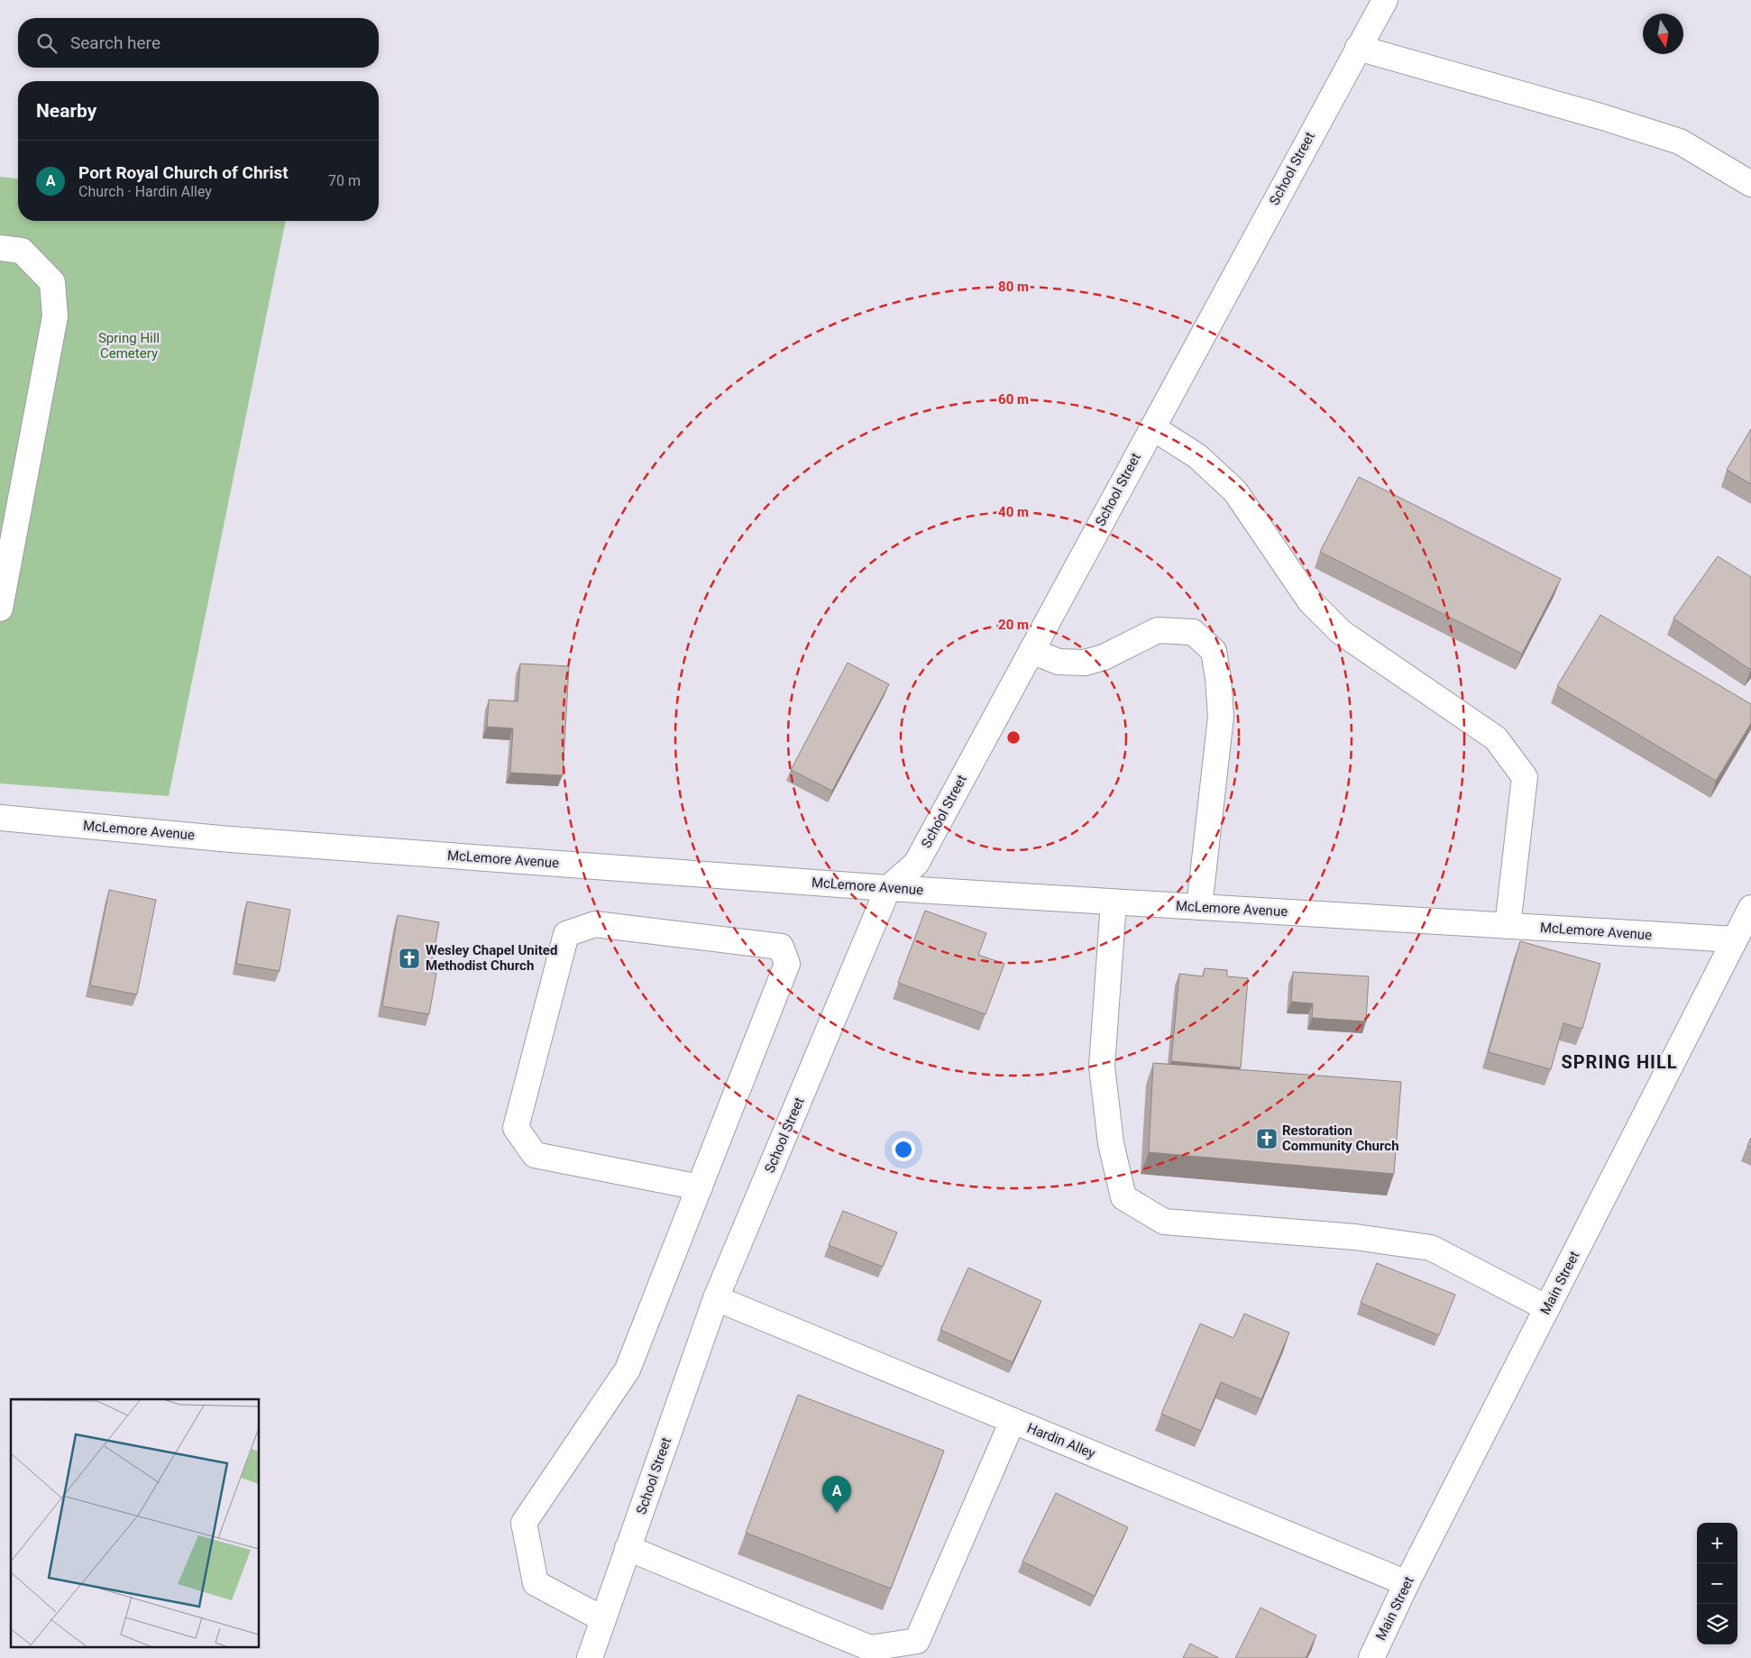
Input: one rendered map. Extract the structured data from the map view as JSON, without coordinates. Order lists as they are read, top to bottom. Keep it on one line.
{"streets":{"street":["School Street","McLemore Avenue","Main Street","Hardin Alley"]},"crossings":[["School Street","McLemore Avenue"],["School Street","Hardin Alley"],["McLemore Avenue","Main Street"],["Main Street","Hardin Alley"]],"districts":["SPRING HILL"],"parks":["Spring Hill Cemetery"],"places":{"church":["Wesley Chapel United Methodist Church","Restoration Community Church"]},"north":"bottom","page":{"search":"Search here","heading":"Nearby","list":[{"mark":"A","name":"Port Royal Church of Christ","note":"Church · Hardin Alley","value":"70 m"}],"pins":"A","map_buttons":["+","−"]},"rings":["80 m","60 m","40 m","20 m"]}
